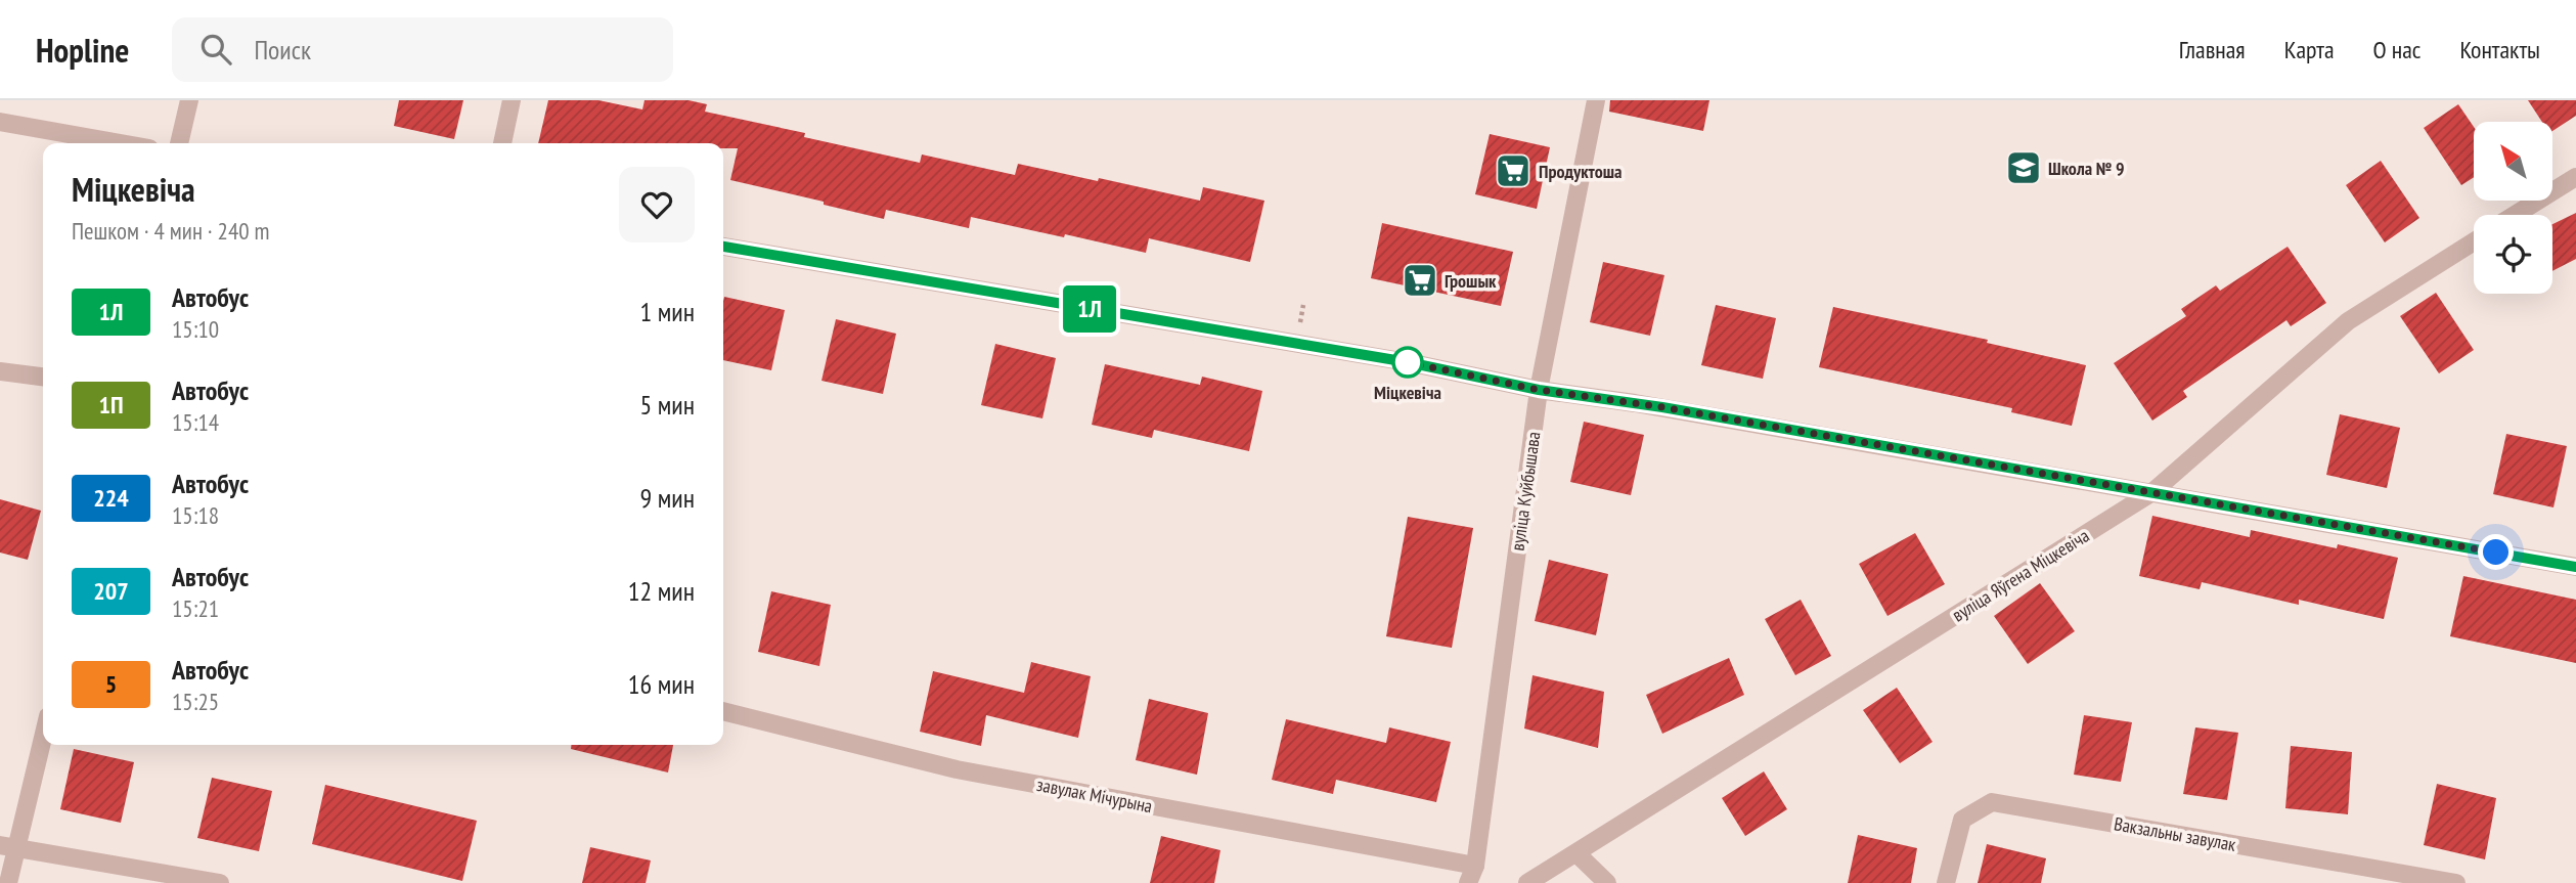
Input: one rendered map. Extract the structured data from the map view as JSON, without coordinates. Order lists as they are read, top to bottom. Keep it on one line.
{"streets":{"street":["вуліца Куйбышава","вуліца Яўгена Міцкевіча","завулак Мічурына","Вакзальны завулак"]},"crossings":[["вуліца Куйбышава","завулак Мічурына"]],"places":{"school or university":["Школа № 9"],"supermarket":["Продуктоша","Грошык"],"other":["Міцкевіча"]},"lines":["bus line 1Л"],"north":"top left","page":{"header":"Hopline","search":"Поиск","nav":["Главная","Карта","О нас","Контакты"],"on_map":"1Л","heading":["Міцкевіча","Пешком · 4 мин · 240 m"],"list":[{"mark":"1Л","name":"Автобус","note":"15:10","value":"1 мин"},{"mark":"1П","name":"Автобус","note":"15:14","value":"5 мин"},{"mark":"224","name":"Автобус","note":"15:18","value":"9 мин"},{"mark":"207","name":"Автобус","note":"15:21","value":"12 мин"},{"mark":"5","name":"Автобус","note":"15:25","value":"16 мин"}]}}
